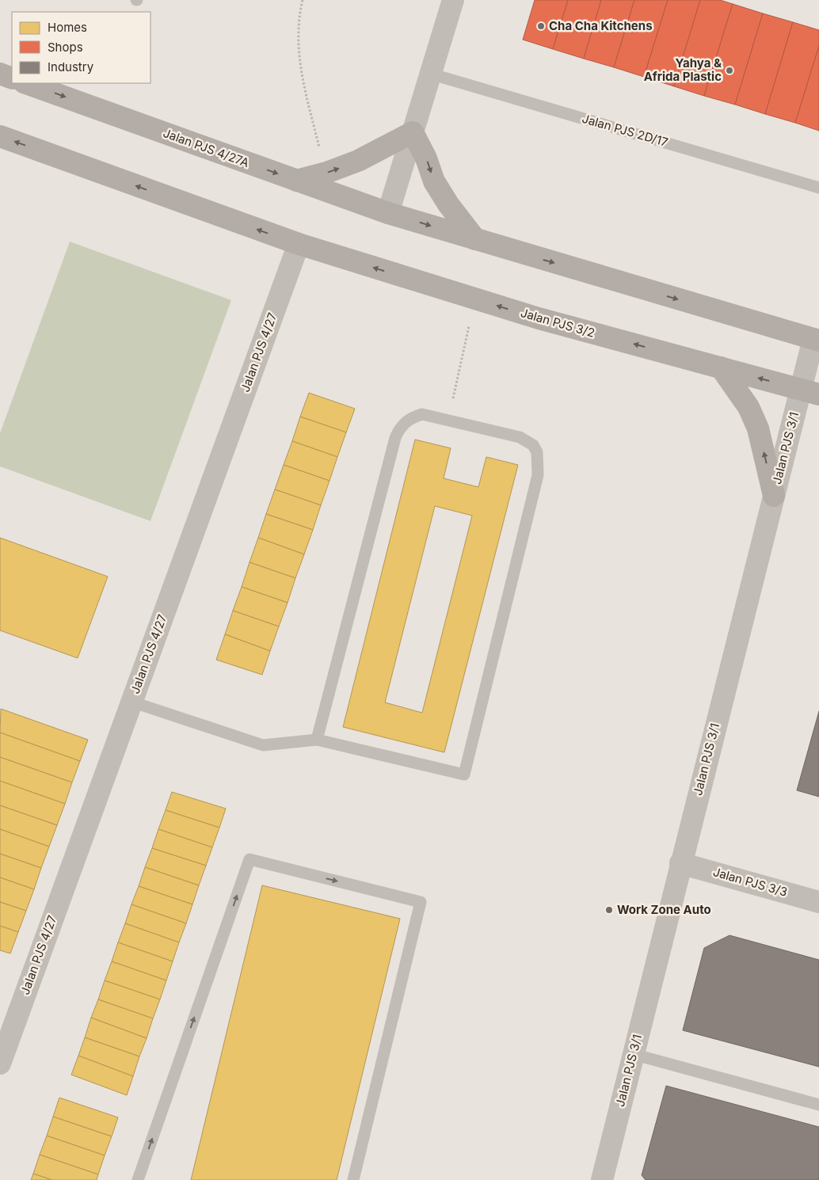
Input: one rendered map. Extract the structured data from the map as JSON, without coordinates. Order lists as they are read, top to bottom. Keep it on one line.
{"streets":{"main road":["Jalan PJS 4/27A","Jalan PJS 3/2"],"street":["Jalan PJS 4/27","Jalan PJS 3/1","Jalan PJS 3/3"],"lane":["Jalan PJS 2D/17"]},"crossings":[["Jalan PJS 3/2","Jalan PJS 4/27"],["Jalan PJS 3/2","Jalan PJS 3/1"],["Jalan PJS 3/1","Jalan PJS 3/3"]],"places":["Cha Cha Kitchens","Yahya & Afrida Plastic","Work Zone Auto"],"legend":["Homes","Shops","Industry"]}
